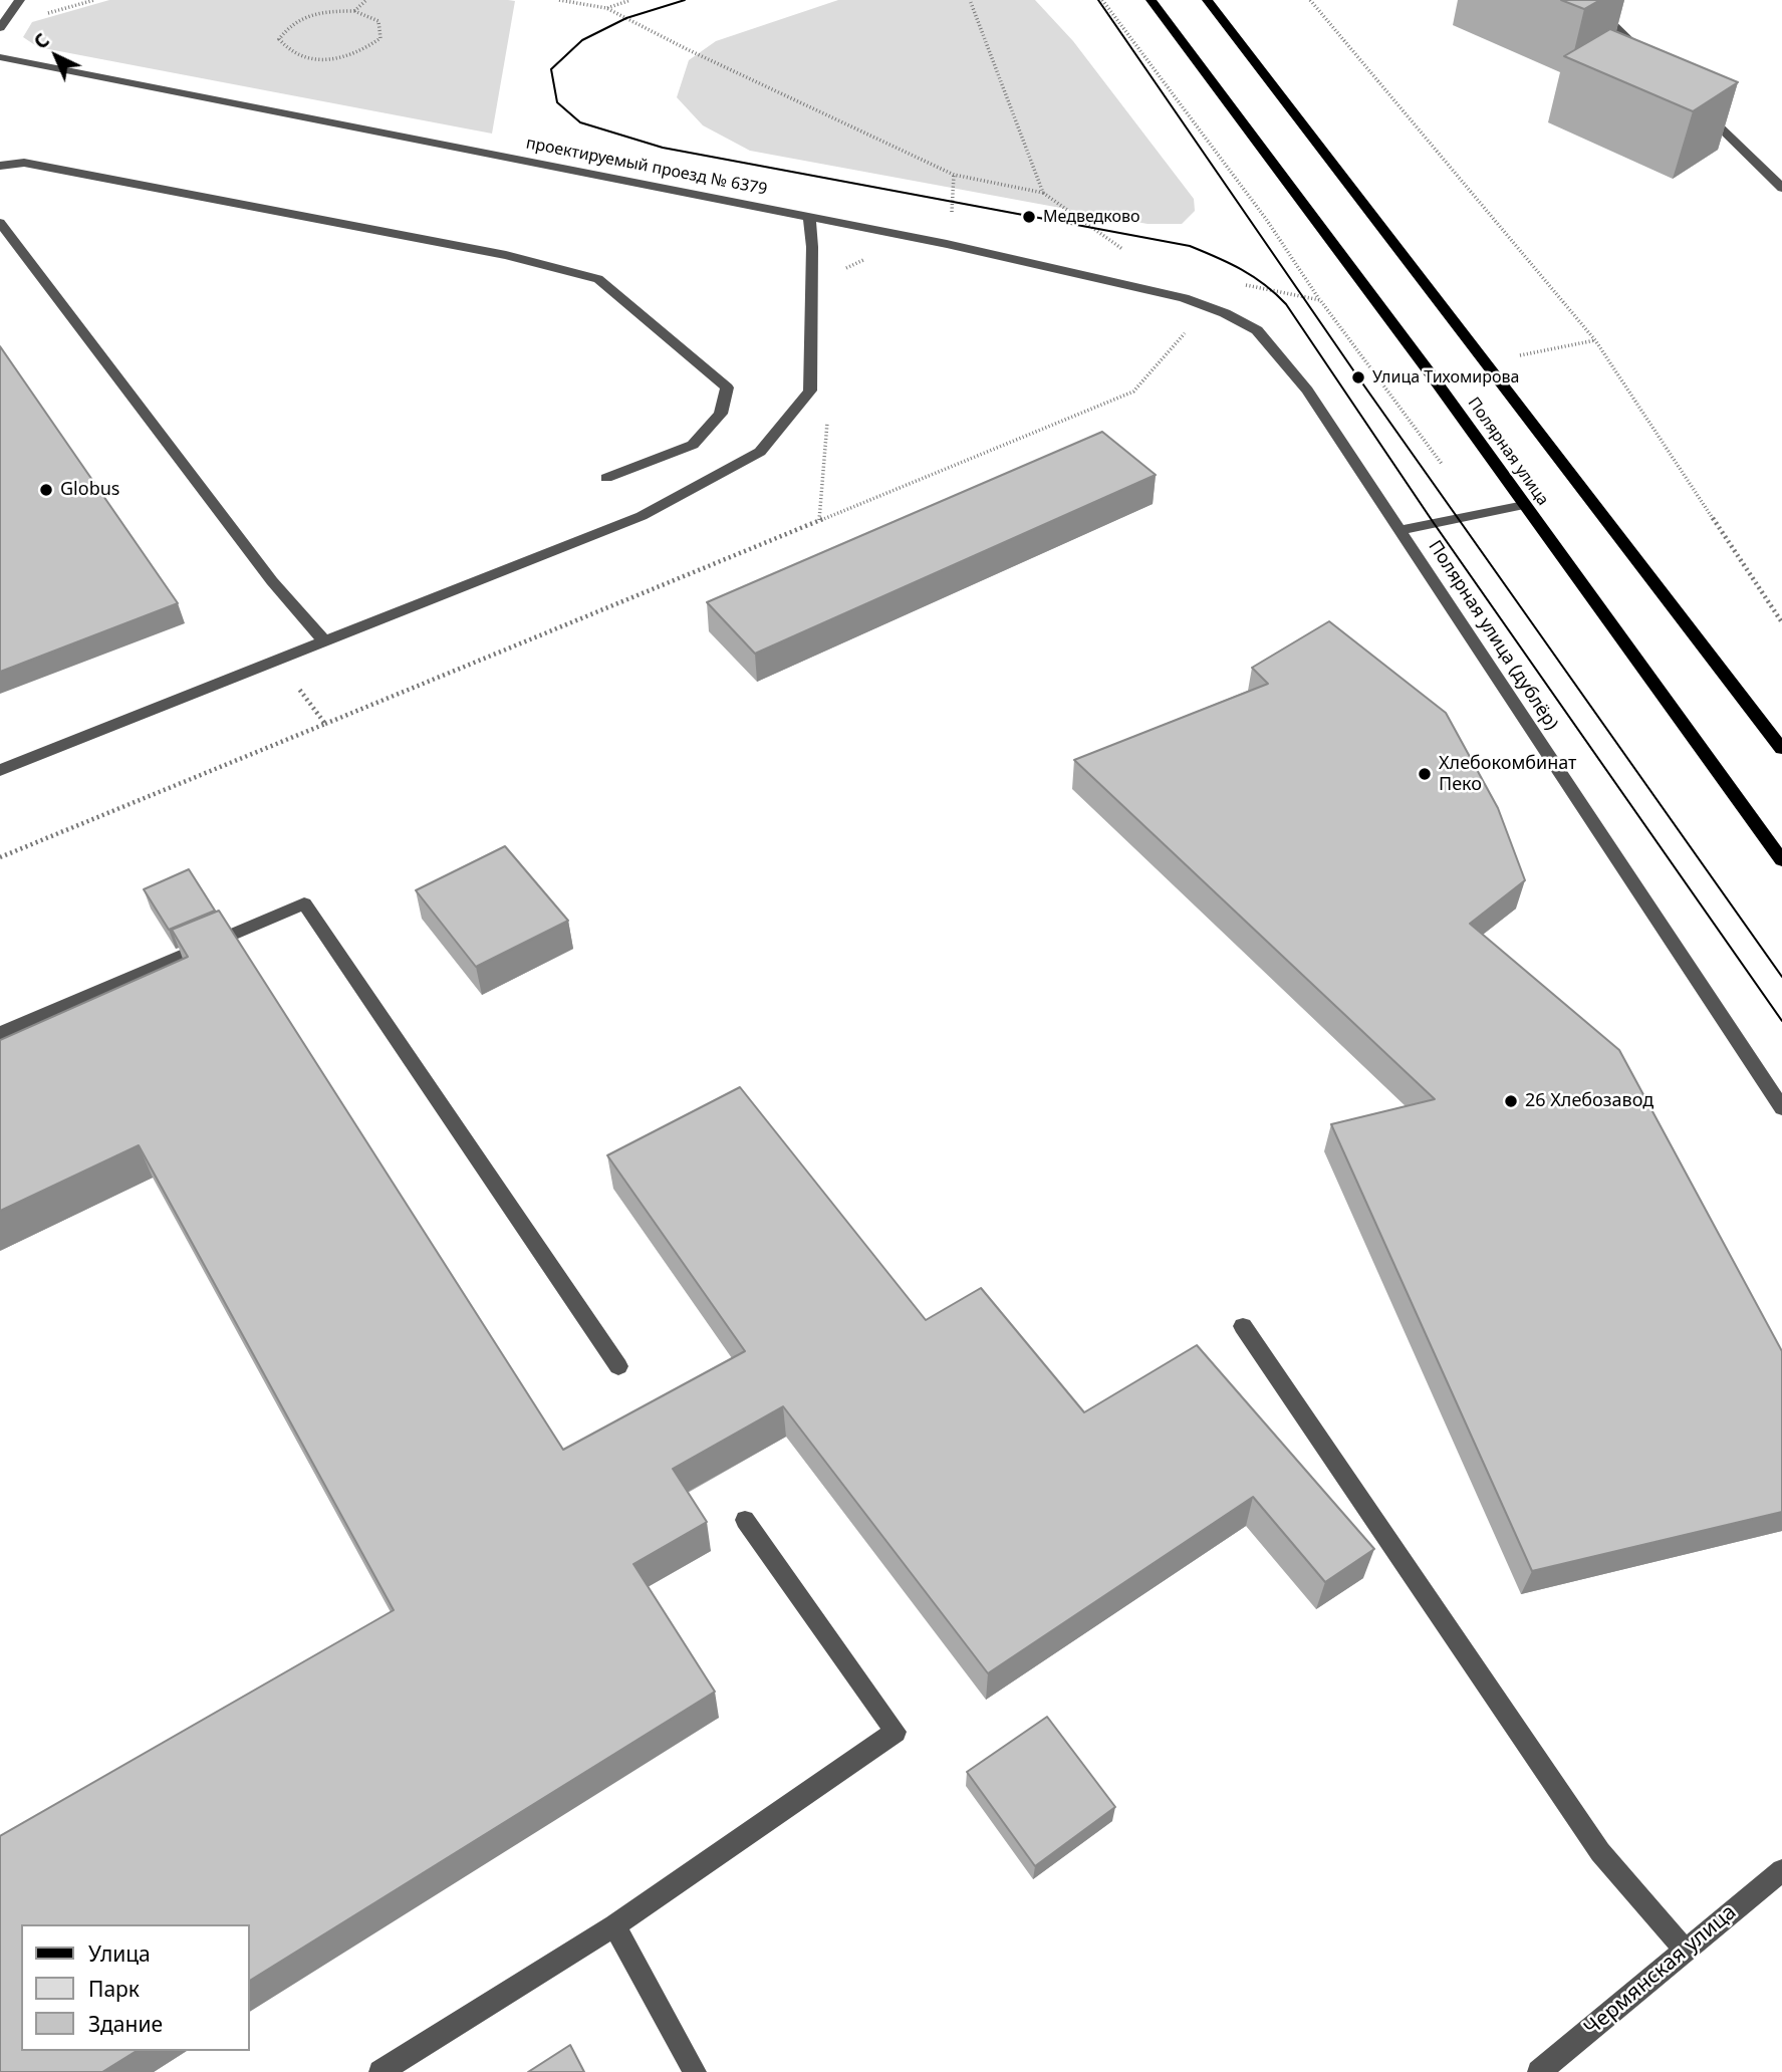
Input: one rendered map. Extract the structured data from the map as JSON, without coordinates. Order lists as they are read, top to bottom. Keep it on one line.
{"streets":{"main road":["Полярная улица"],"street":["проектируемый проезд № 6379","Полярная улица (дублёр)","Чермянская улица"]},"crossings":[["проектируемый проезд № 6379","Полярная улица (дублёр)"]],"places":["Медведково","Улица Тихомирова","Globus","Хлебокомбинат Пеко","26 Хлебозавод"],"legend":["Улица","Парк","Здание"],"north":"top left"}
